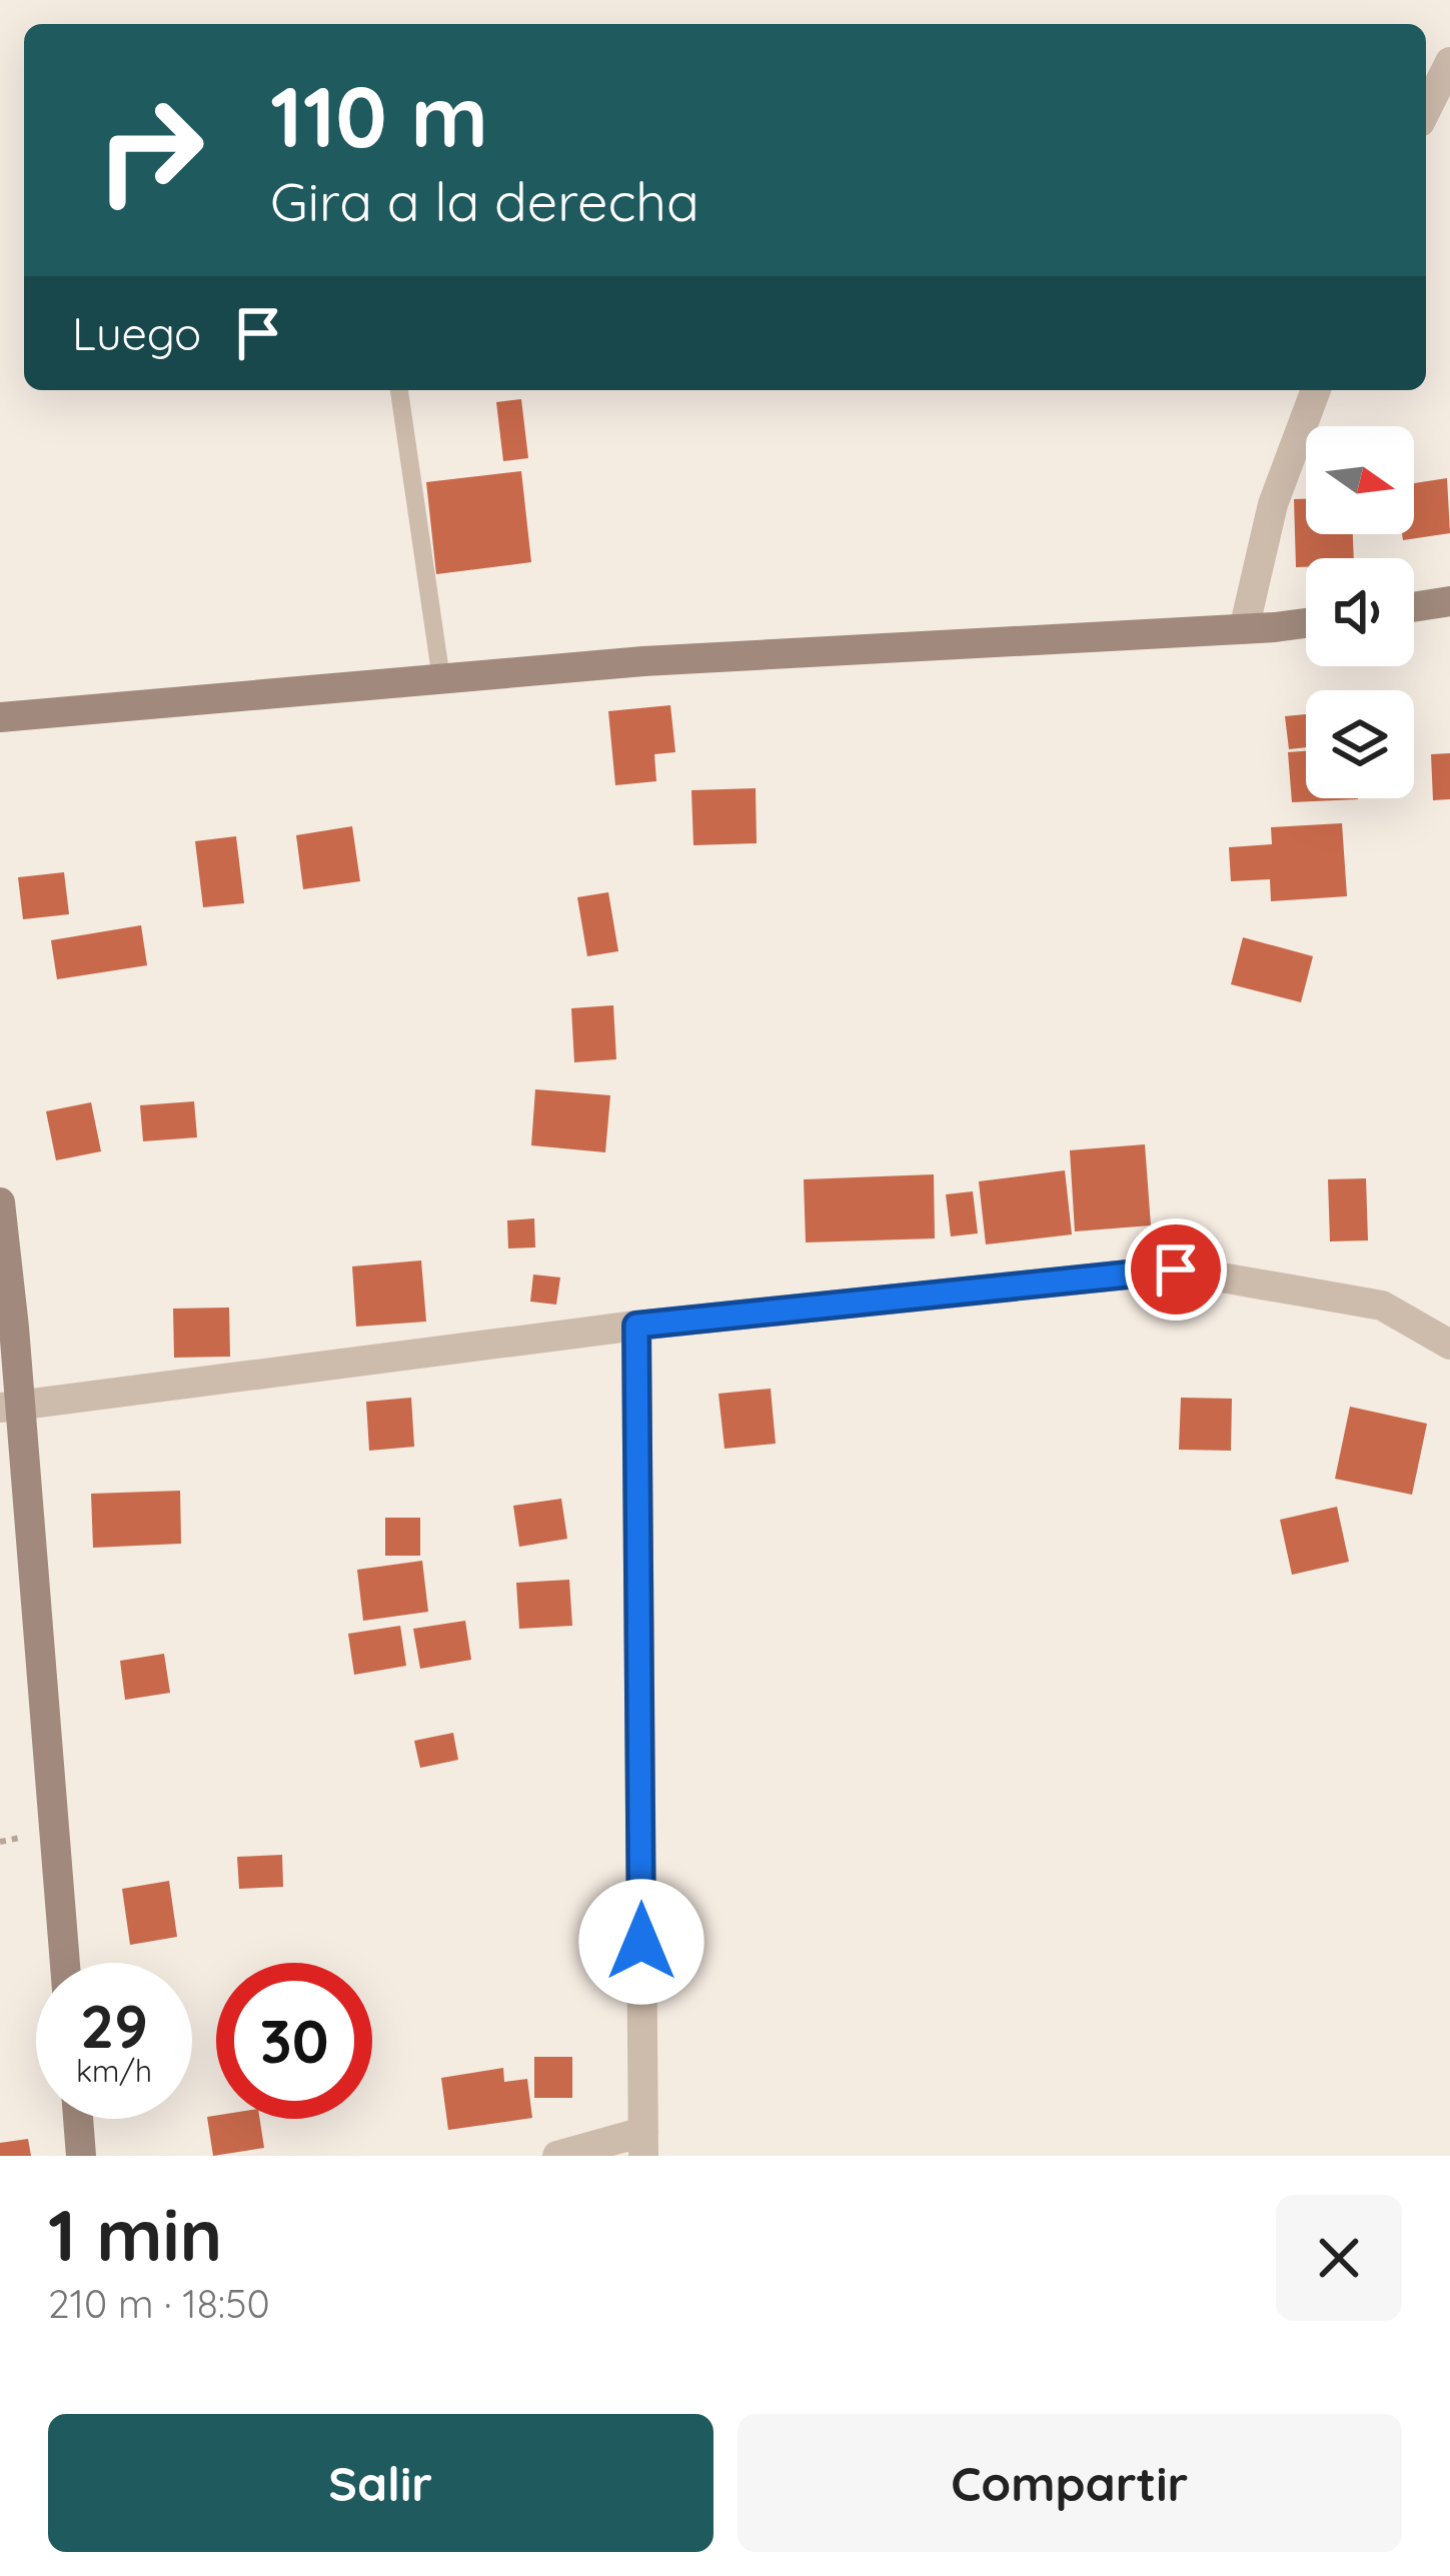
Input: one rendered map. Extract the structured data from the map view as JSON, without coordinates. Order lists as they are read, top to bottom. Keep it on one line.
{"north":"right","page":{"turn":["110 m","Gira a la derecha"],"then":"Luego","speed":"29 km/h","limit":"30","heading":["1 min","210 m · 18:50"],"buttons":["Salir","Compartir"]}}
